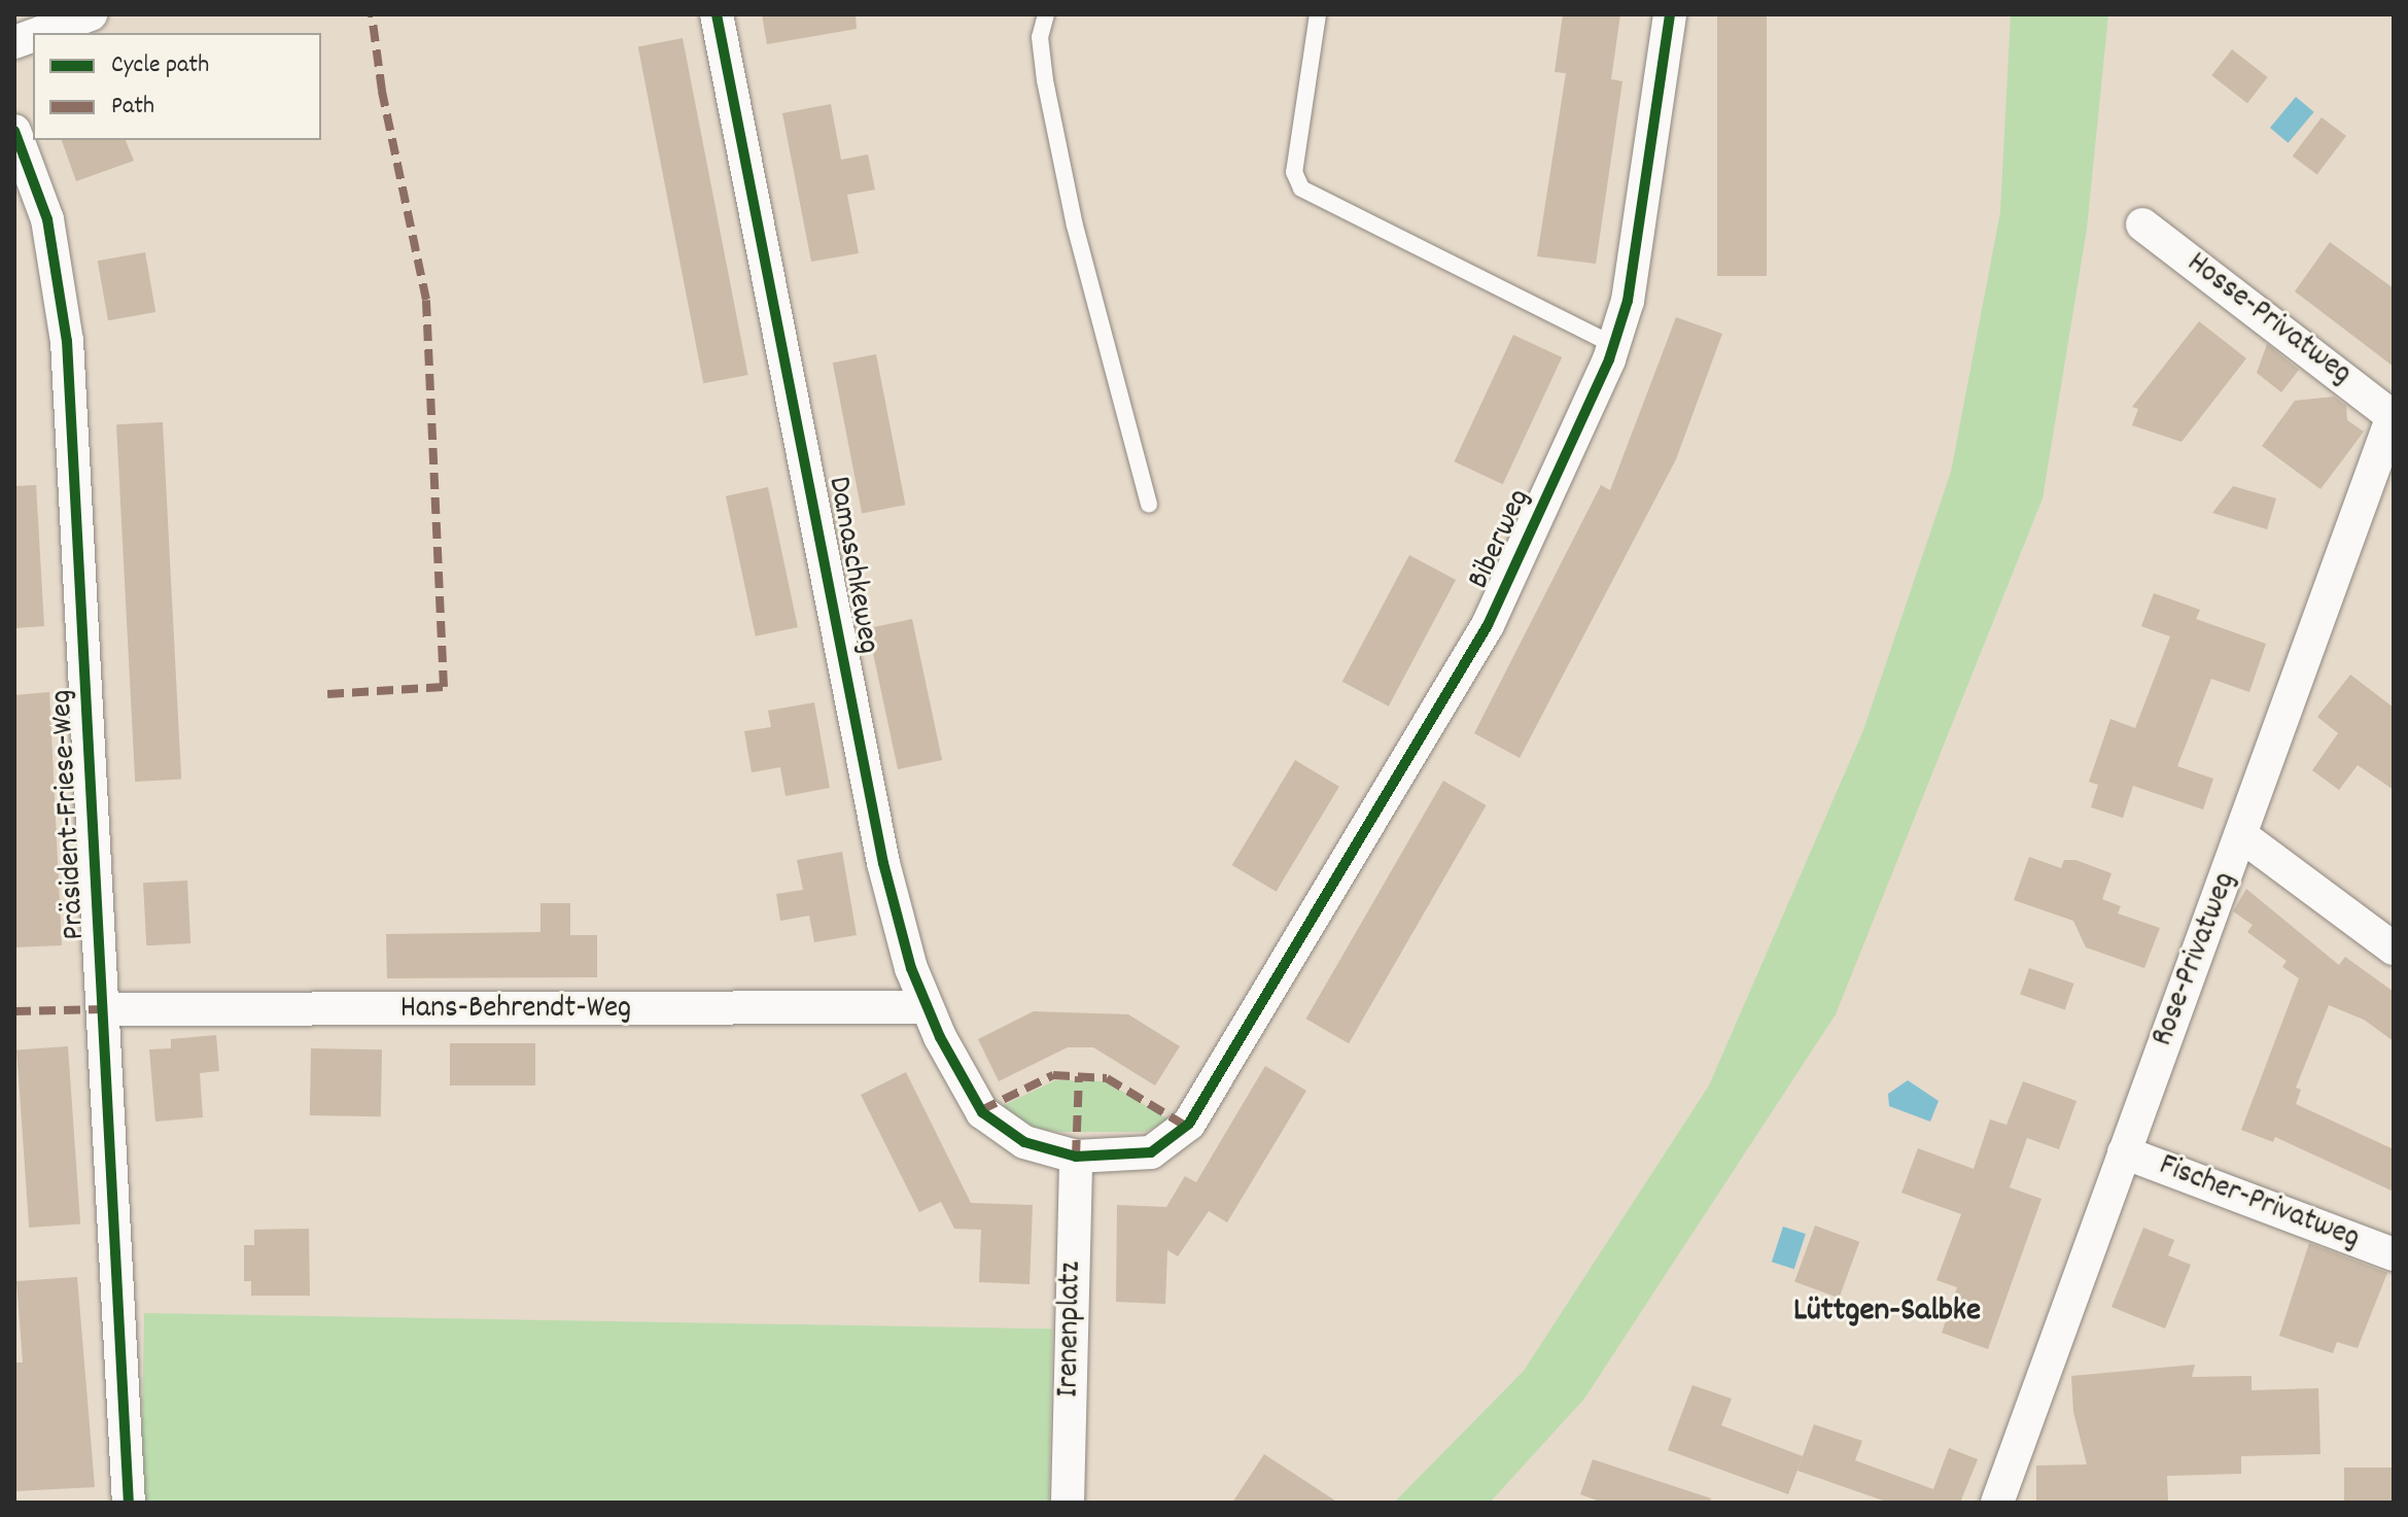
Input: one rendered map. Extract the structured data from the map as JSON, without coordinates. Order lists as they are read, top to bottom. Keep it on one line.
{"streets":{"street":["Hosse-Privatweg","Biberweg","Damaschkeweg","Präsident-Friese-Weg","Rose-Privatweg","Hans-Behrendt-Weg","Fischer-Privatweg","Irenenplatz"]},"crossings":[["Hosse-Privatweg","Rose-Privatweg"],["Biberweg","Damaschkeweg"],["Biberweg","Irenenplatz"],["Damaschkeweg","Hans-Behrendt-Weg"],["Damaschkeweg","Irenenplatz"],["Präsident-Friese-Weg","Hans-Behrendt-Weg"],["Rose-Privatweg","Fischer-Privatweg"]],"districts":["Lüttgen-Salbke"],"legend":["Cycle path","Path"]}
